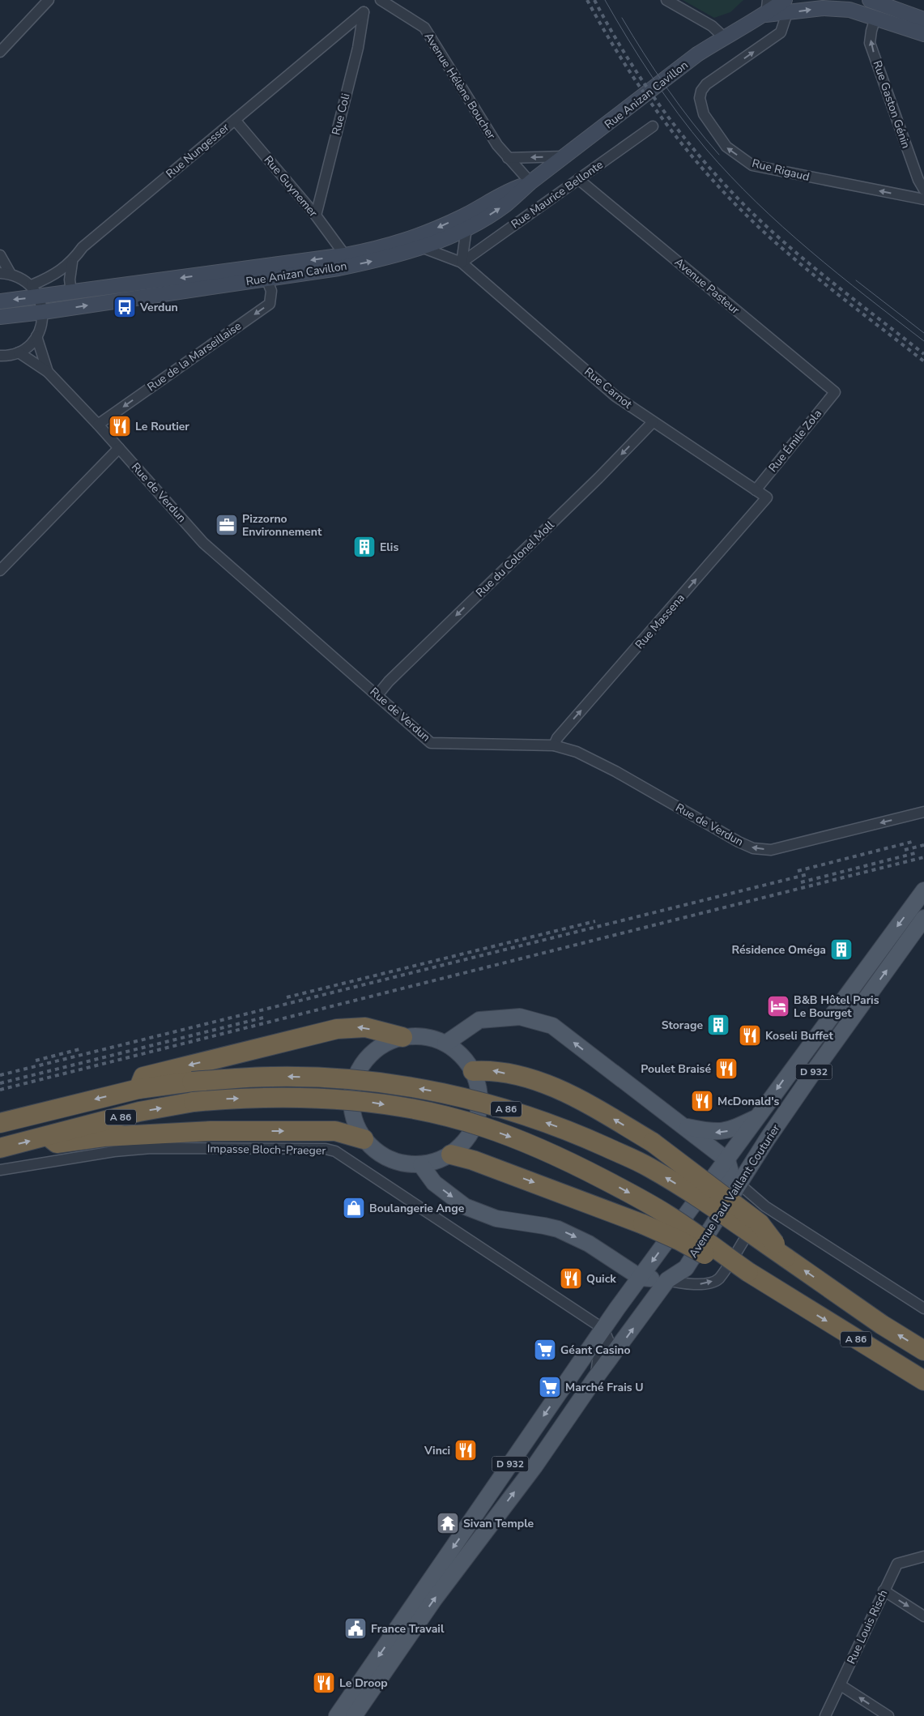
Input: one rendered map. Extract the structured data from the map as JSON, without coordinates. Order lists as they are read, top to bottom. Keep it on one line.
{"streets":{"highway":["A 86"],"main road":["Rue Anizan Cavillon","D 932","Avenue Paul Vaillant Couturier"],"street":["Avenue Hélène Boucher","Rue Gaston Génin","Rue Coli","Rue Nungesser","Rue Rigaud","Rue Guynemer","Rue Maurice Bellonte","Avenue Pasteur","Rue de la Marseillaise","Rue Carnot","Rue Émile Zola","Rue de Verdun","Rue du Colonel Moll","Rue Massena","Impasse Bloch-Praeger","Rue Louis Risch"]},"crossings":[["Avenue Hélène Boucher","Rue Anizan Cavillon"],["Rue Anizan Cavillon","Rue Nungesser"],["Rue Anizan Cavillon","Rue Rigaud"],["Rue Anizan Cavillon","Rue Guynemer"],["Rue Anizan Cavillon","Rue de la Marseillaise"],["Rue Coli","Rue Nungesser"],["Rue Coli","Rue Guynemer"],["Rue Nungesser","Rue Guynemer"],["Rue Maurice Bellonte","Avenue Pasteur"],["Rue Maurice Bellonte","Rue Carnot"],["Avenue Pasteur","Rue Émile Zola"],["Rue de la Marseillaise","Rue de Verdun"],["Rue Carnot","Rue Émile Zola"],["Rue Carnot","Rue du Colonel Moll"],["Rue Carnot","Rue Massena"],["Rue de Verdun","Rue du Colonel Moll"],["Rue de Verdun","Rue Massena"],["Impasse Bloch-Praeger","Avenue Paul Vaillant Couturier"]],"one_way":["Rue Gaston Génin","Rue de la Marseillaise","Rue du Colonel Moll","Rue Massena"],"places":{"bus stop":["Verdun"],"restaurant":["Le Routier","Koseli Buffet","Poulet Braisé","McDonald's","Quick","Vinci","Le Droop"],"office":["Pizzorno Environnement"],"building":["Elis","Résidence Oméga","Storage"],"hotel":["B&B Hôtel Paris Le Bourget"],"shop":["Boulangerie Ange"],"supermarket":["Géant Casino","Marché Frais U"],"temple":["Sivan Temple"],"public building":["France Travail"]}}
